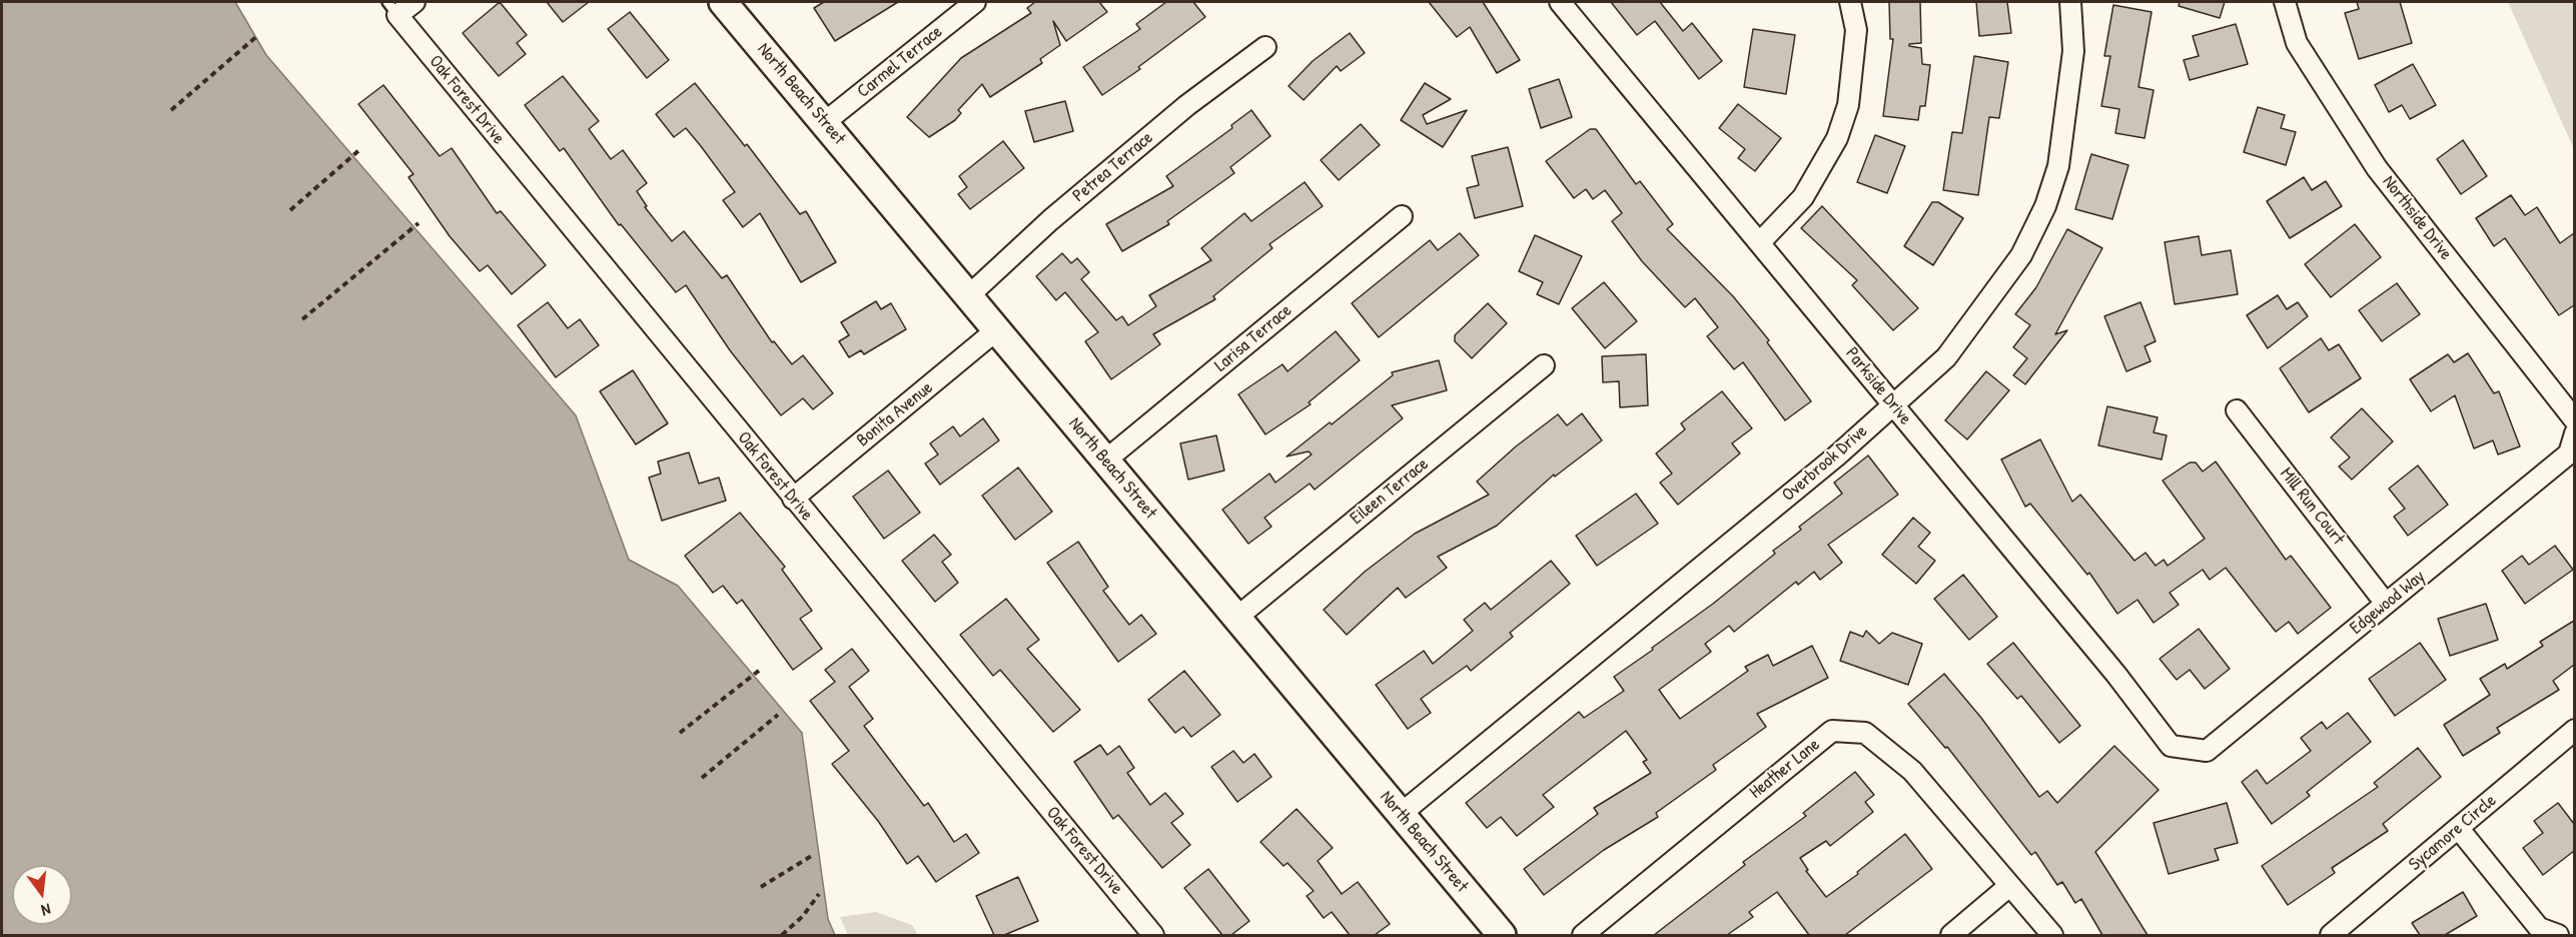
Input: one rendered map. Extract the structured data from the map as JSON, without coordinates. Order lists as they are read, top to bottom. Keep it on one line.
{"streets":{"street":["Carmel Terrace","North Beach Street","Oak Forest Drive","Petrea Terrace","Northside Drive","Larisa Terrace","Parkside Drive","Bonita Avenue","Overbrook Drive","Eileen Terrace","Mill Run Court","Edgewood Way","Heather Lane","Sycamore Circle"]},"crossings":[["Carmel Terrace","North Beach Street"],["North Beach Street","Petrea Terrace"],["North Beach Street","Larisa Terrace"],["North Beach Street","Bonita Avenue"],["North Beach Street","Overbrook Drive"],["North Beach Street","Eileen Terrace"],["Oak Forest Drive","Bonita Avenue"],["Parkside Drive","Overbrook Drive"],["Parkside Drive","Edgewood Way"],["Mill Run Court","Edgewood Way"]],"north":"bottom"}
